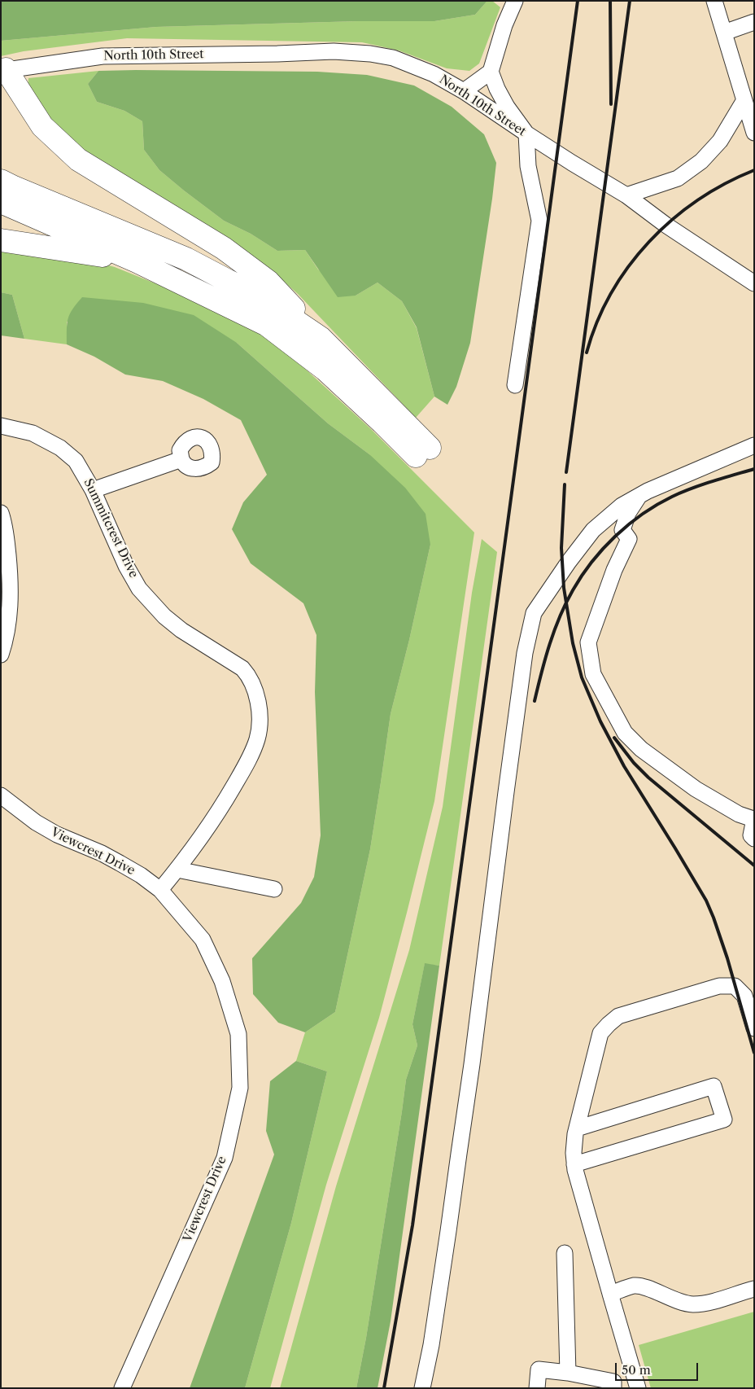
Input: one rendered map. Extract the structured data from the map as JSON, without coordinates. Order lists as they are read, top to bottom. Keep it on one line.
{"streets":{"street":["North 10th Street","Summitcrest Drive","Viewcrest Drive"]},"crossings":[["Summitcrest Drive","Viewcrest Drive"]],"scale_bar":"50 m"}
